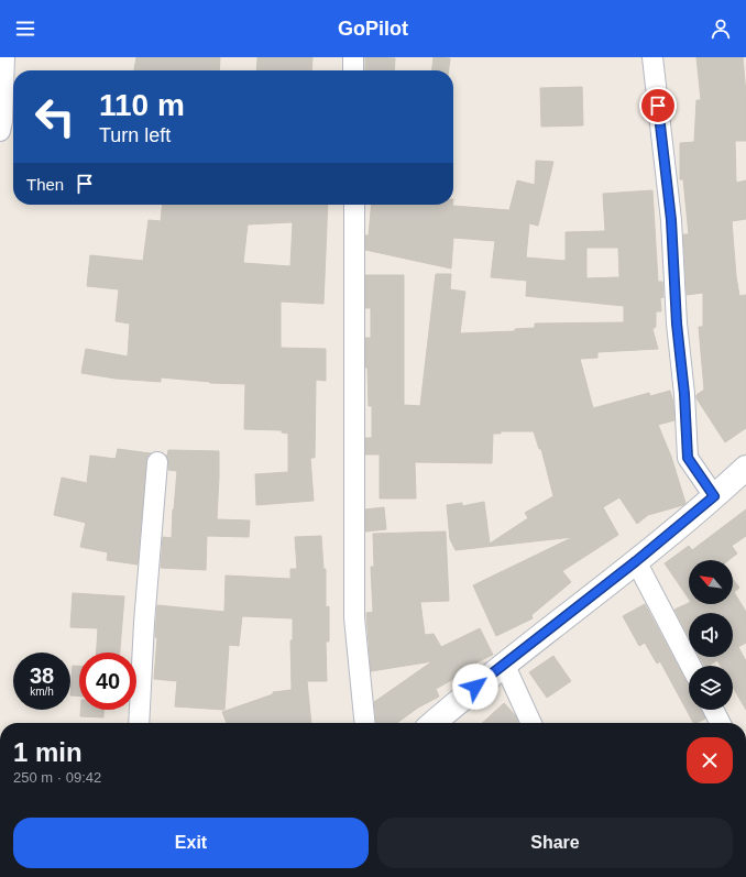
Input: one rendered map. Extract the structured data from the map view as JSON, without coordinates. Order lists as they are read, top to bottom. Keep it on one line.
{"north":"top left","page":{"header":"GoPilot","turn":["110 m","Turn left"],"then":"Then","speed":"38 km/h","limit":"40","heading":["1 min","250 m · 09:42"],"buttons":["Exit","Share"]}}
